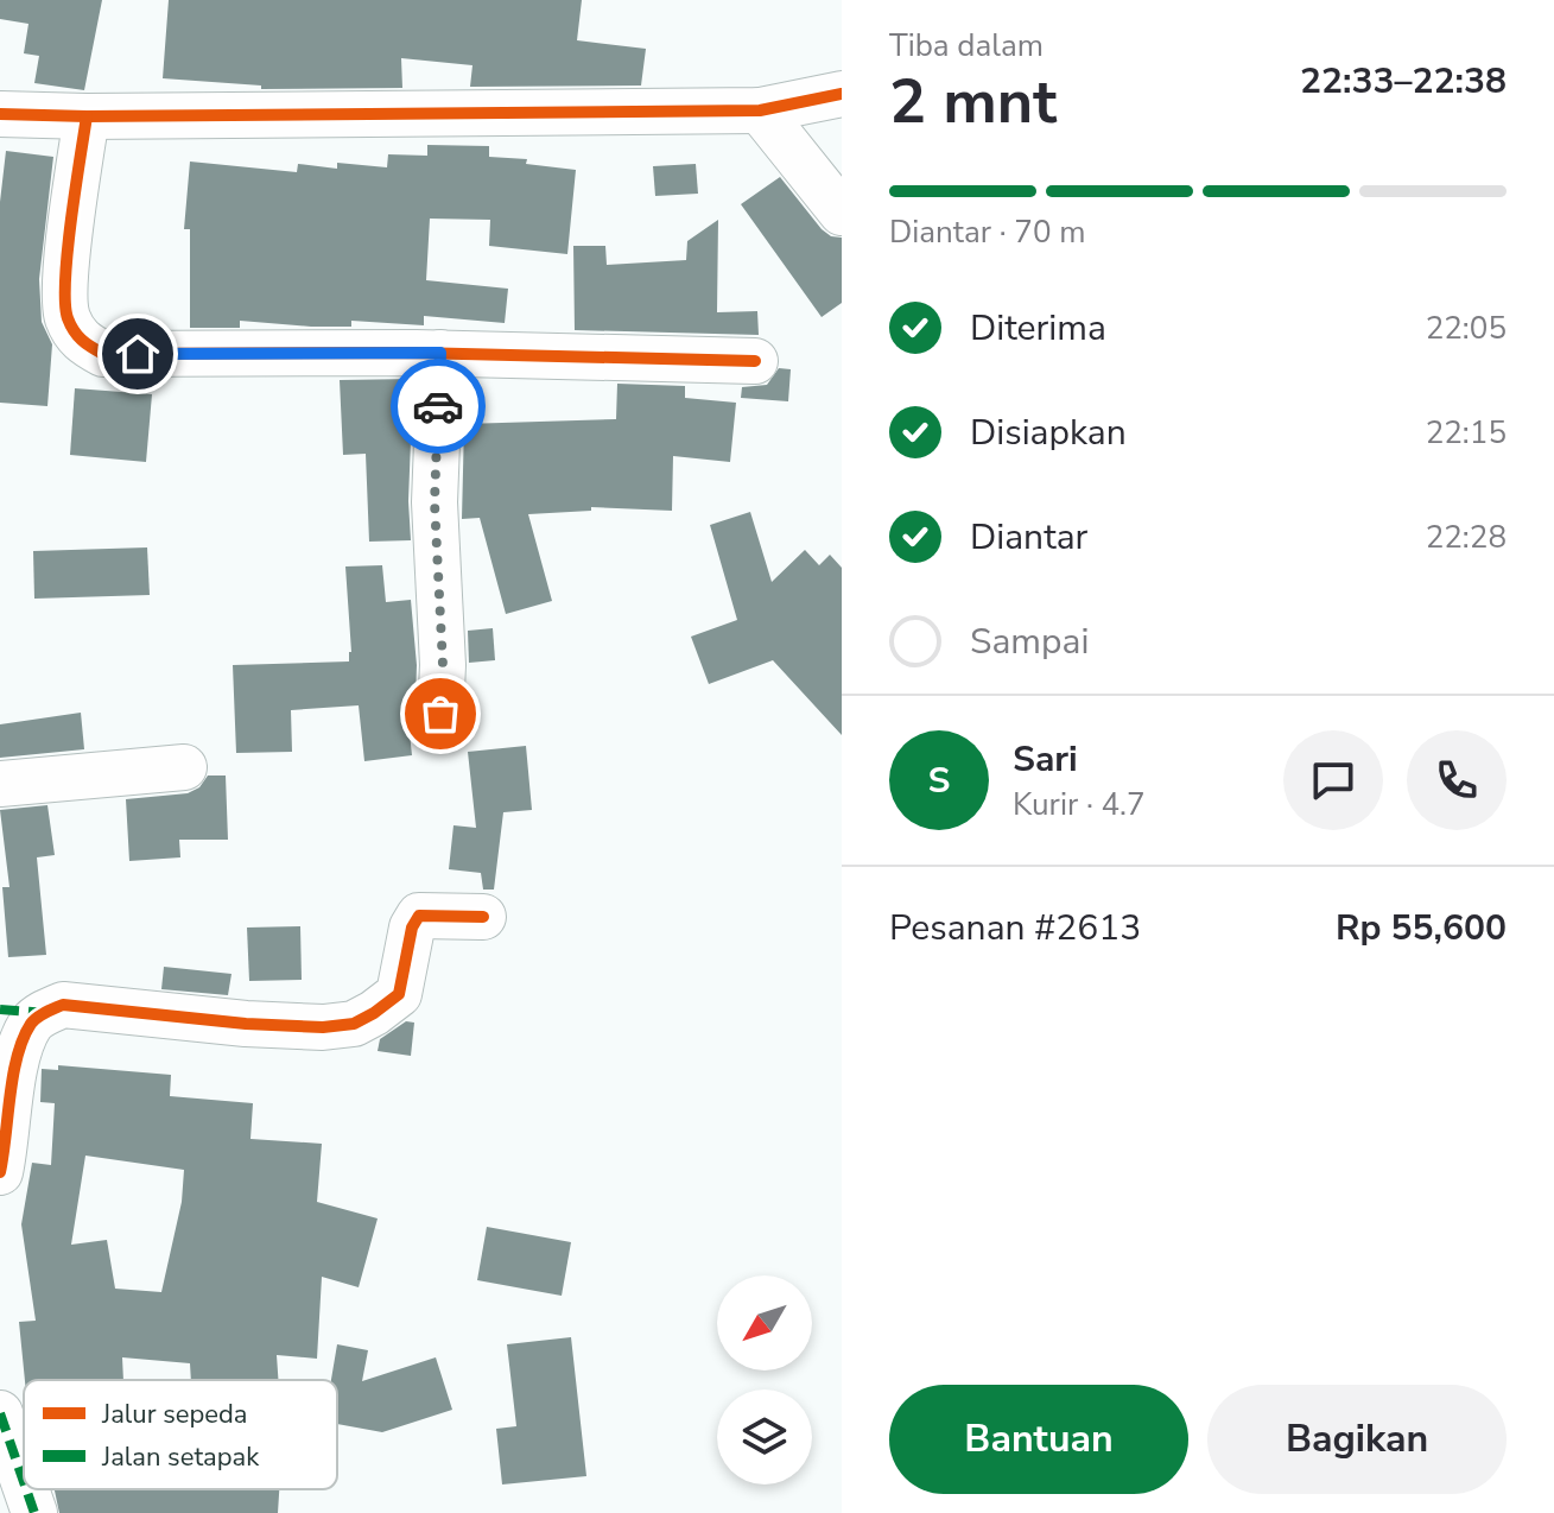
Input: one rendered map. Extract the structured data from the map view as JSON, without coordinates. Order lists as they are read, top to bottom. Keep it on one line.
{"legend":["Jalur sepeda","Jalan setapak"],"north":"bottom left","page":{"heading":["2 mnt","Tiba dalam","22:33–22:38"],"panel":["Sari","Kurir · 4.7","Pesanan #2613","Rp 55,600"],"bar":"Diantar · 70 m","list":[["Diterima","22:05"],["Disiapkan","22:15"],["Diantar","22:28"],"Sampai"],"round":"S","buttons":["Bantuan","Bagikan"]}}
